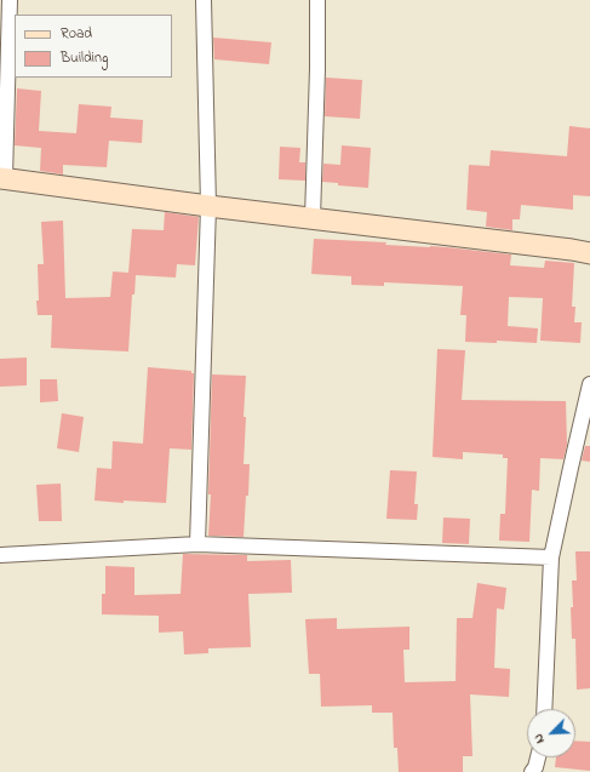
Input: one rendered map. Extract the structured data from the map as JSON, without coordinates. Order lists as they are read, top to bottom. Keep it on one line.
{"legend":["Road","Building"],"north":"bottom left"}
